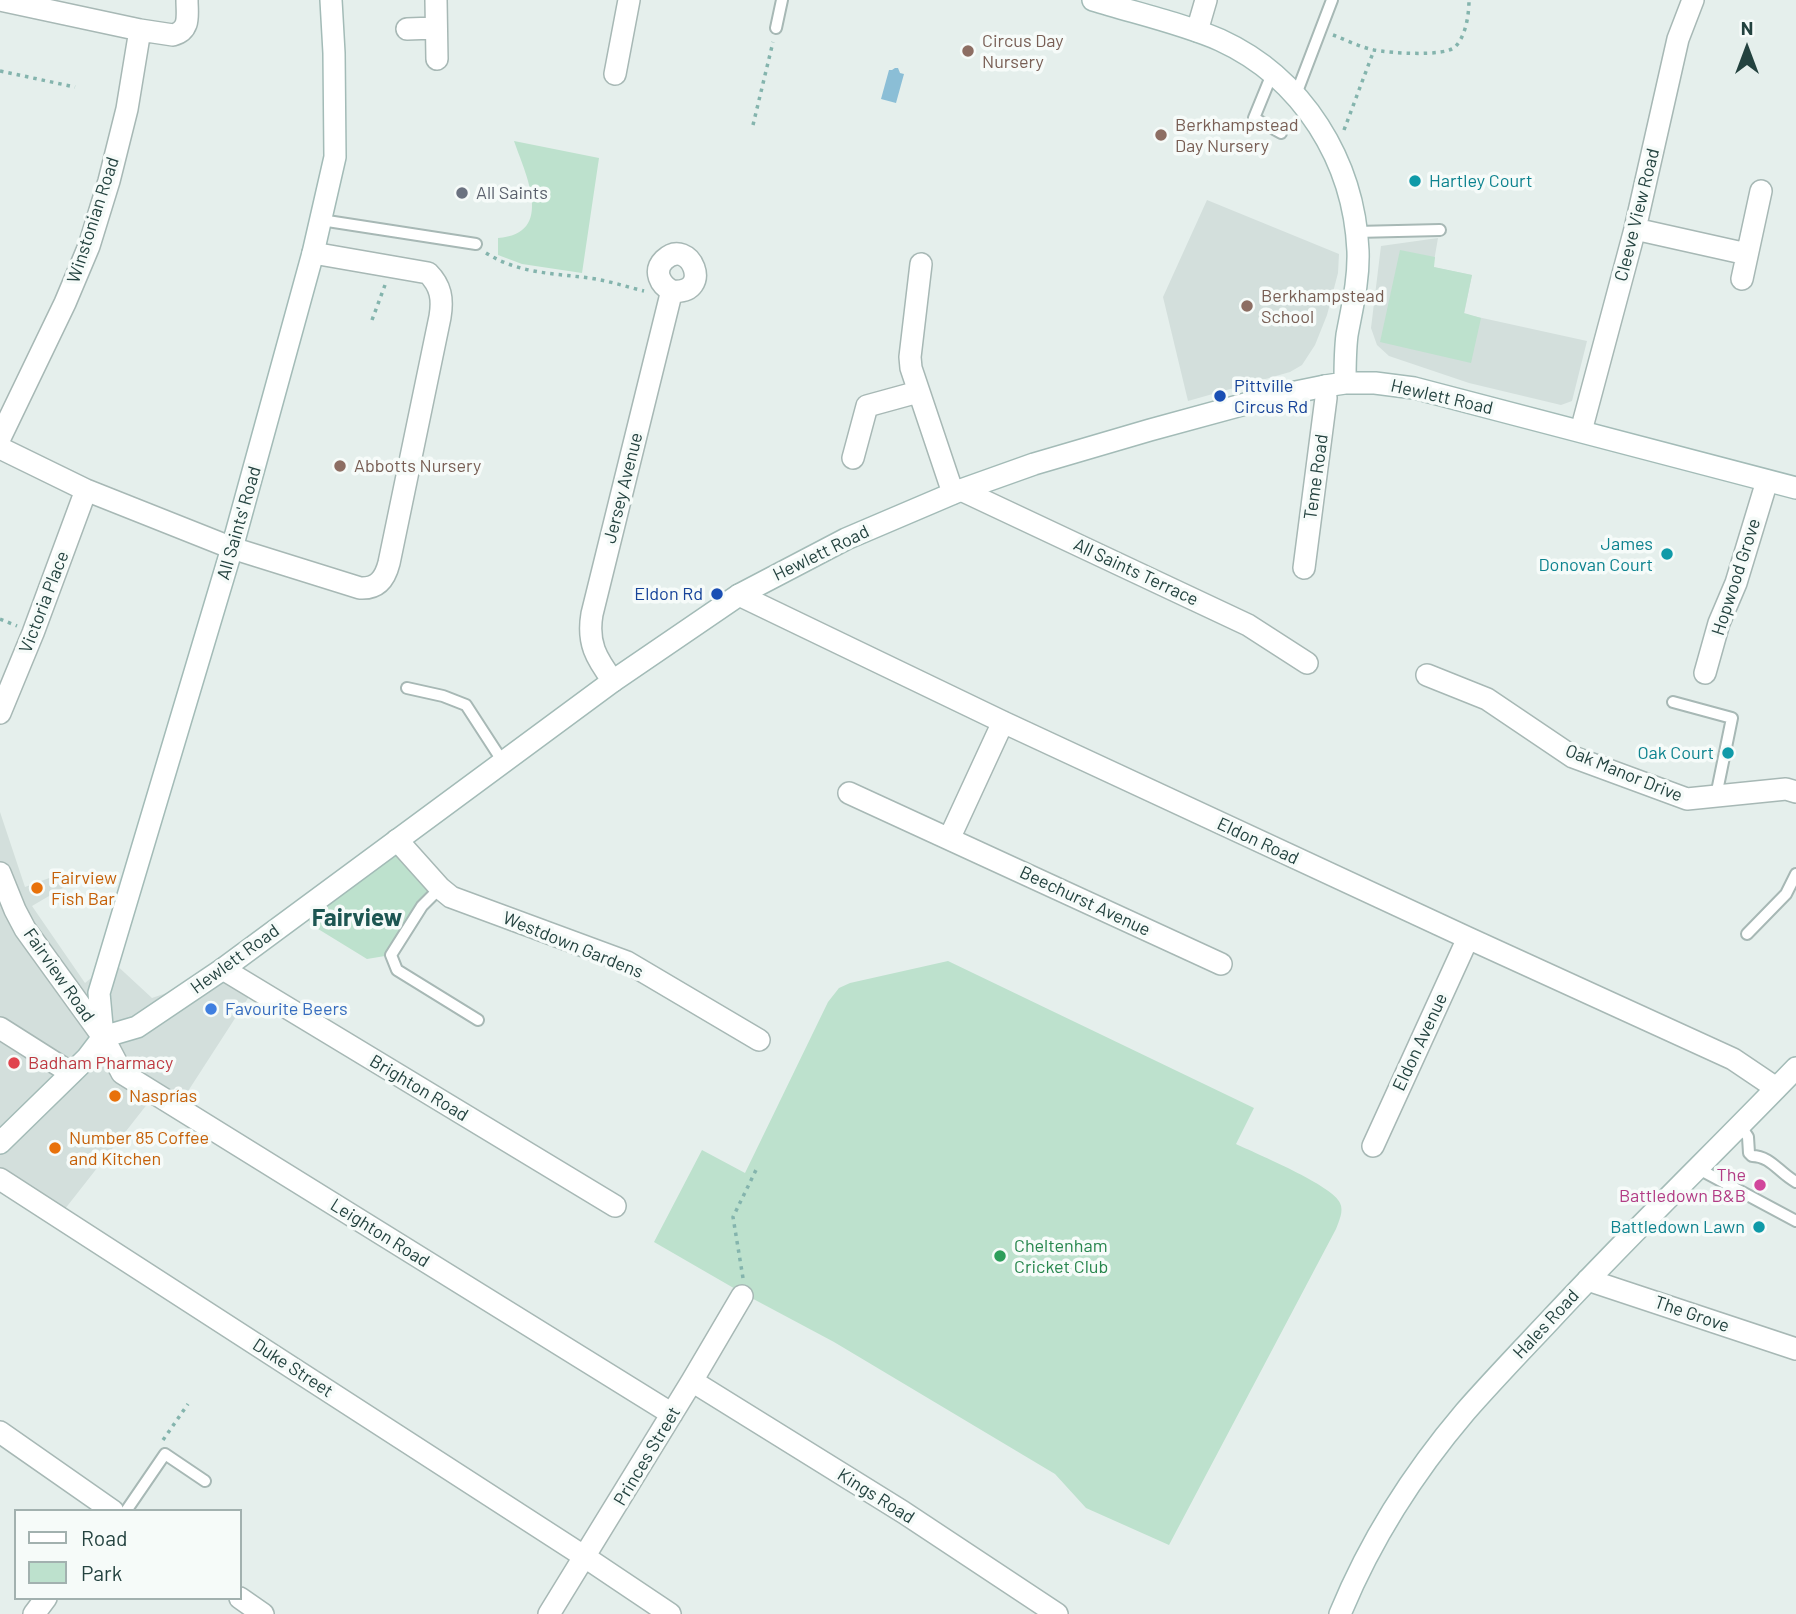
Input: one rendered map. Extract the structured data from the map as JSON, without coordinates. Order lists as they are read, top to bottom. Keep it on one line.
{"streets":{"street":["Cleeve View Road","Winstonian Road","Hewlett Road","Teme Road","Jersey Avenue","All Saints' Road","All Saints Terrace","Hopwood Grove","Victoria Place","Oak Manor Drive","Eldon Road","Beechurst Avenue","Westdown Gardens","Fairview Road","Eldon Avenue","Brighton Road","Leighton Road","The Grove","Hales Road","Duke Street","Princes Street","Kings Road"]},"crossings":[["Cleeve View Road","Hewlett Road"],["Hewlett Road","Teme Road"],["Hewlett Road","Jersey Avenue"],["Hewlett Road","All Saints' Road"],["Hewlett Road","All Saints Terrace"],["Hewlett Road","Hopwood Grove"],["Hewlett Road","Eldon Road"],["Hewlett Road","Westdown Gardens"],["Hewlett Road","Fairview Road"],["Hewlett Road","Brighton Road"],["Hewlett Road","Leighton Road"],["All Saints' Road","Fairview Road"],["All Saints' Road","Leighton Road"],["Eldon Road","Eldon Avenue"],["Eldon Road","Hales Road"],["Fairview Road","Leighton Road"],["Leighton Road","Princes Street"],["The Grove","Hales Road"],["Duke Street","Princes Street"],["Princes Street","Kings Road"]],"districts":["Fairview"],"places":["Circus Day Nursery","Berkhampstead Day Nursery","Hartley Court","All Saints","Berkhampstead School","Pittville Circus Rd","Abbotts Nursery","James Donovan Court","Eldon Rd","Oak Court","Fairview Fish Bar","Favourite Beers","Badham Pharmacy","Nasprías","Number 85 Coffee and Kitchen","The Battledown B&B","Battledown Lawn","Cheltenham Cricket Club"],"legend":["Road","Park"],"north":"top"}
